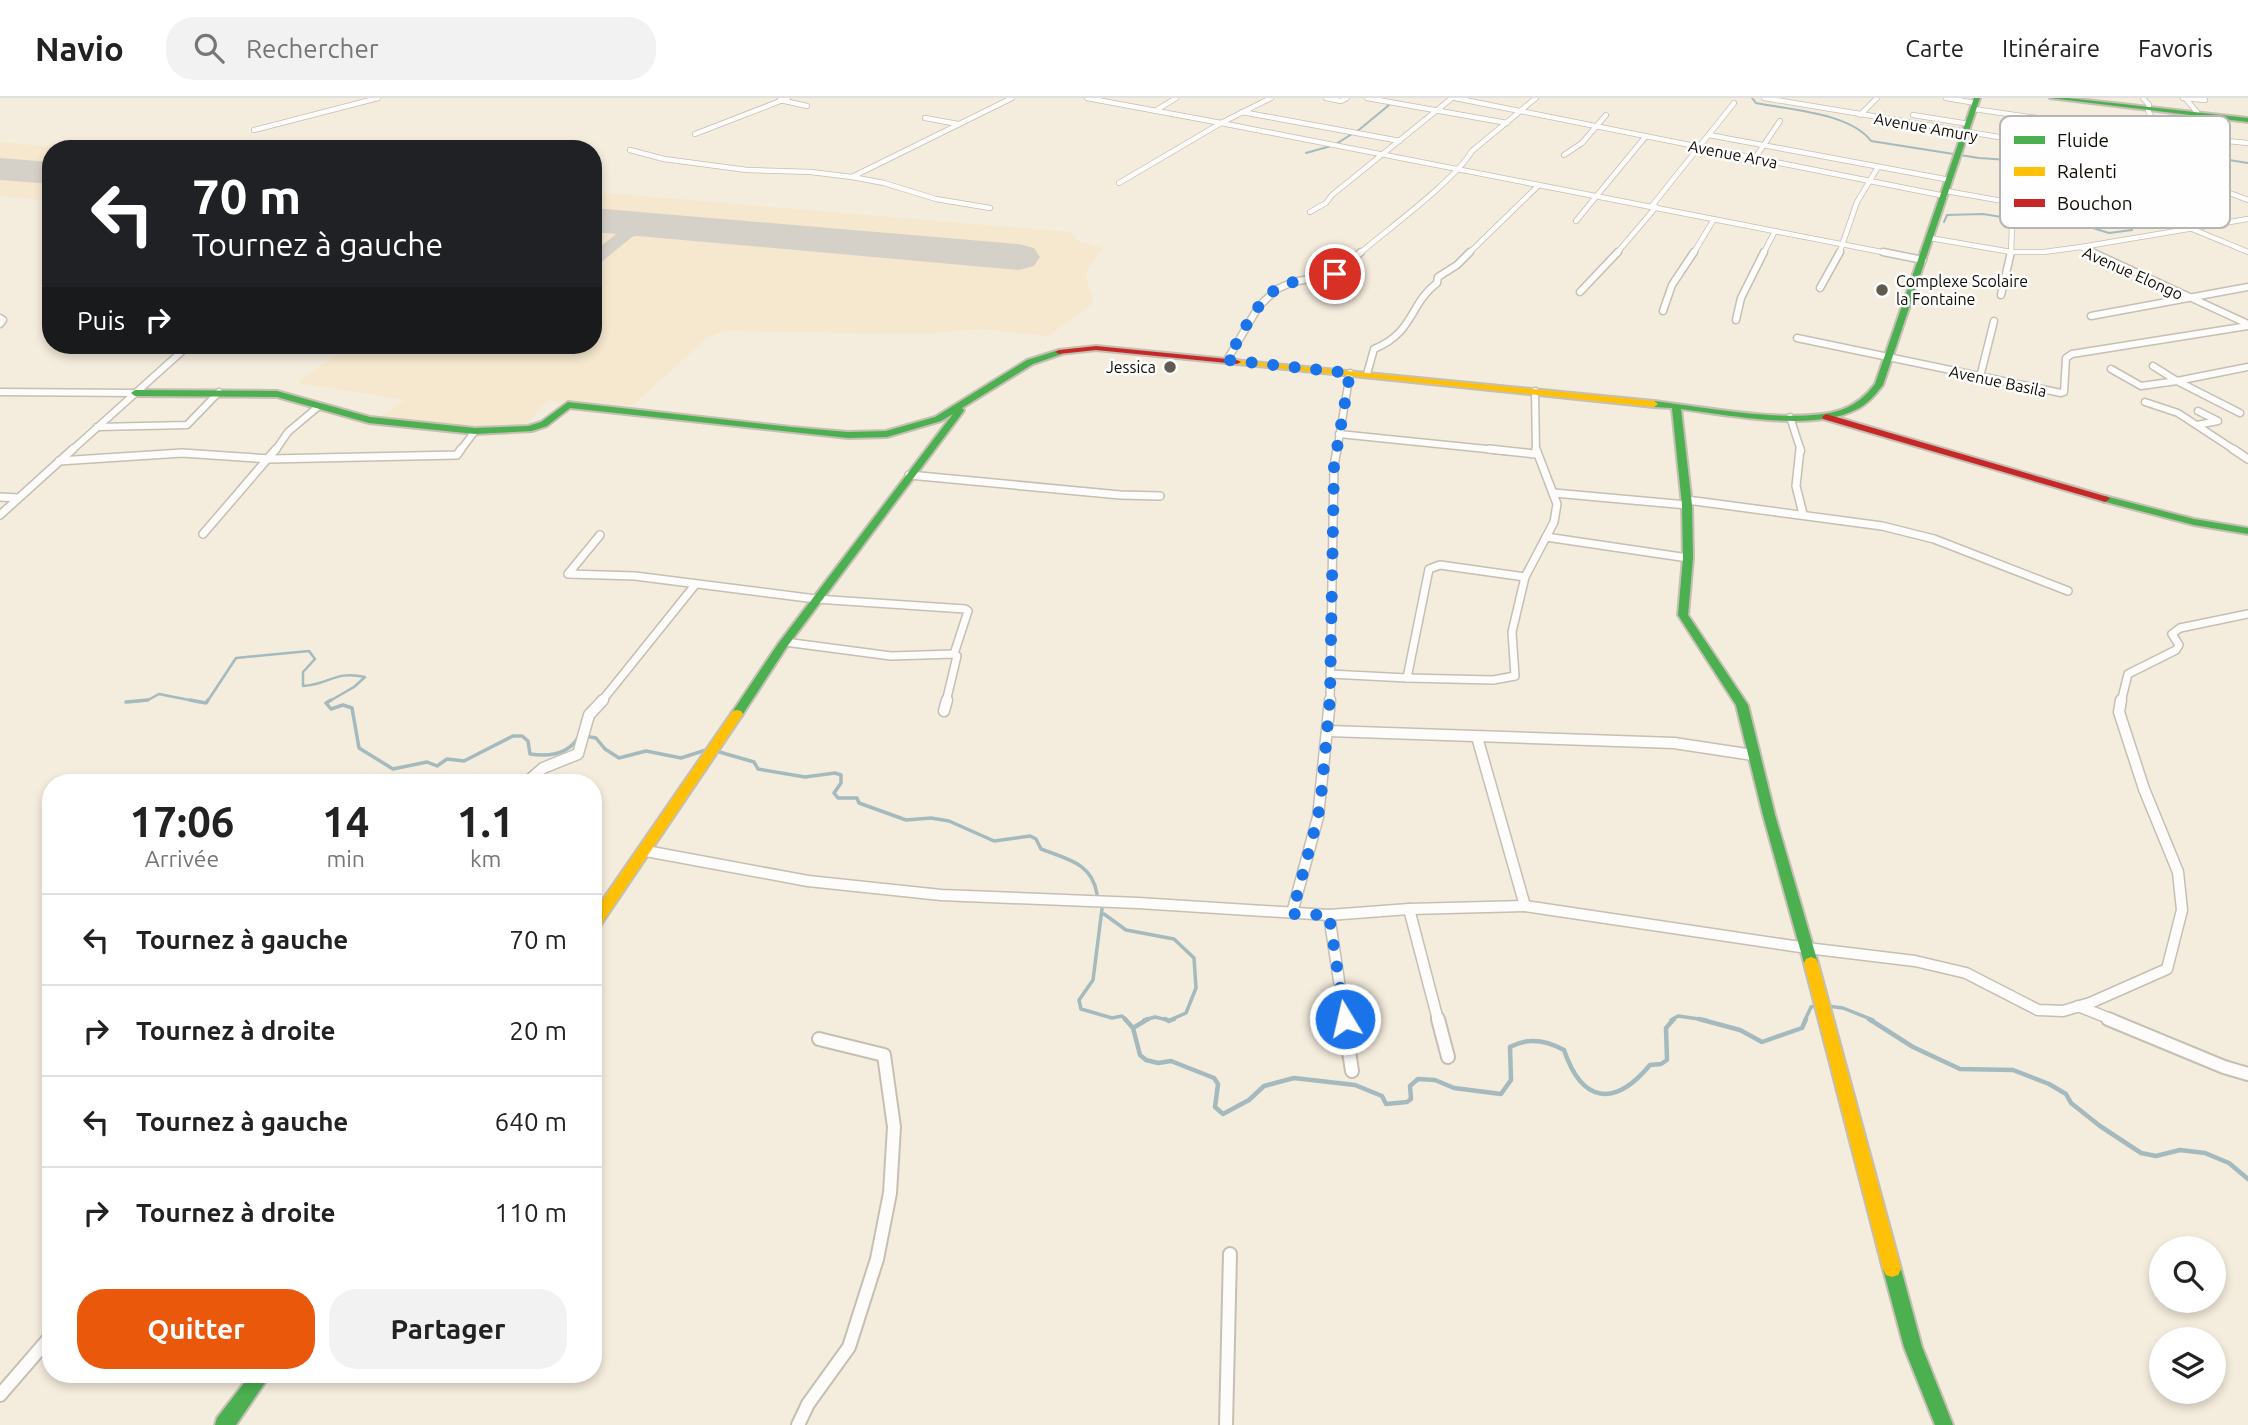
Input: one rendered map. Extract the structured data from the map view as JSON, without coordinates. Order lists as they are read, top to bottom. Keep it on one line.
{"streets":{"street":["Avenue Amury","Avenue Arva","Avenue Elongo","Avenue Basila"]},"crossings":[["Avenue Elongo","Avenue Basila"]],"places":["Complexe Scolaire la Fontaine","Jessica"],"legend":["Fluide","Ralenti","Bouchon"],"page":{"header":"Navio","search":"Rechercher","nav":["Carte","Itinéraire","Favoris"],"turn":["70 m","Tournez à gauche"],"then":"Puis","eta":["17:06","Arrivée","14","min","1.1","km"],"list":[{"name":"Tournez à gauche","value":"70 m"},{"name":"Tournez à droite","value":"20 m"},{"name":"Tournez à gauche","value":"640 m"},{"name":"Tournez à droite","value":"110 m"}],"buttons":["Quitter","Partager"]}}
